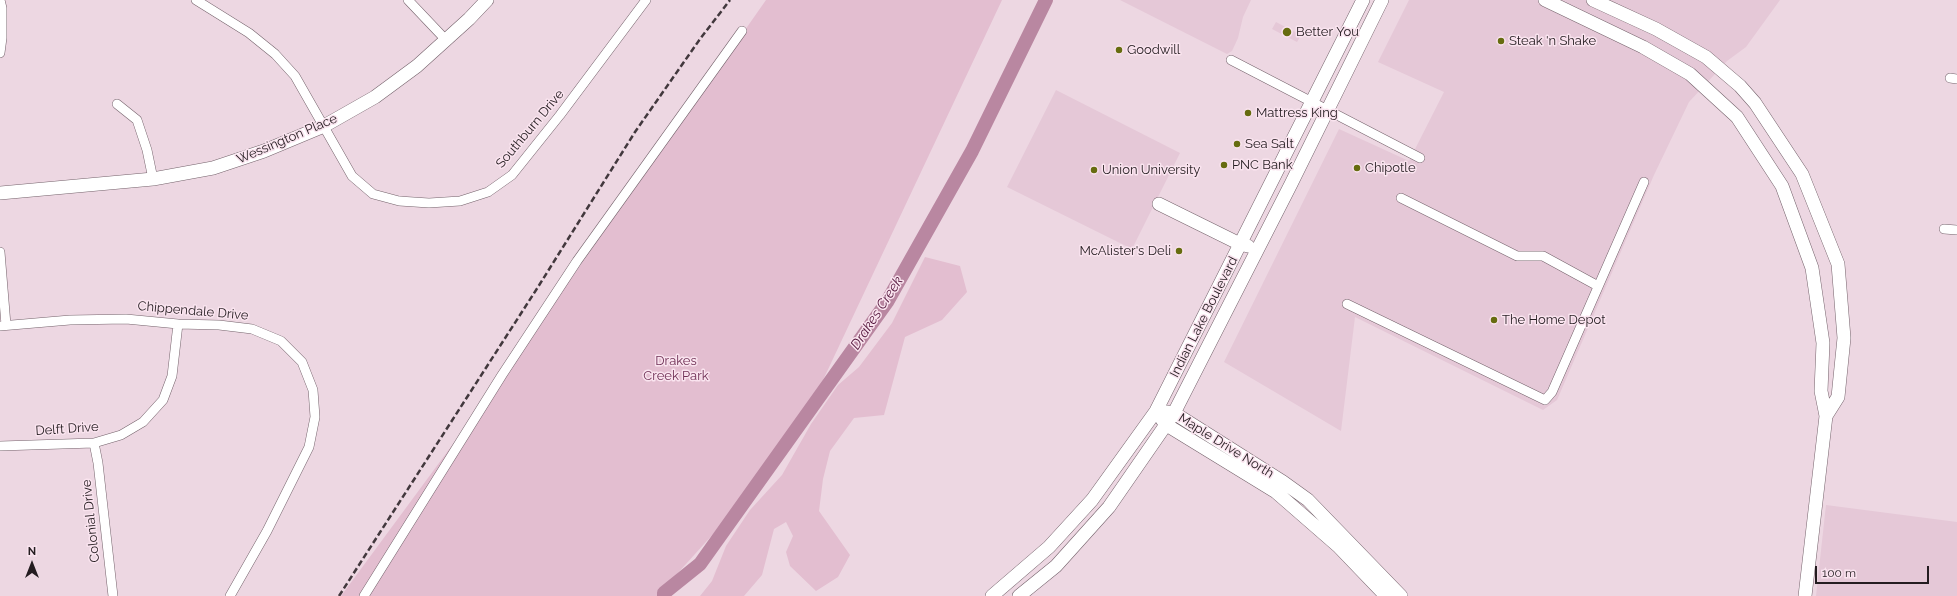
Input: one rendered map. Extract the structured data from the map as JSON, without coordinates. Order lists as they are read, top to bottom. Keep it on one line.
{"streets":{"street":["Southburn Drive","Wessington Place","Chippendale Drive","Indian Lake Boulevard","Delft Drive","Maple Drive North","Colonial Drive"]},"crossings":[["Southburn Drive","Wessington Place"],["Chippendale Drive","Delft Drive"],["Indian Lake Boulevard","Maple Drive North"],["Delft Drive","Colonial Drive"]],"water":["Drakes Creek"],"parks":["Drakes Creek Park"],"places":["Better You","Steak 'n Shake","Goodwill","Mattress King","Sea Salt","PNC Bank","Chipotle","Union University","McAlister's Deli","The Home Depot"],"scale_bar":"100 m","north":"top"}
